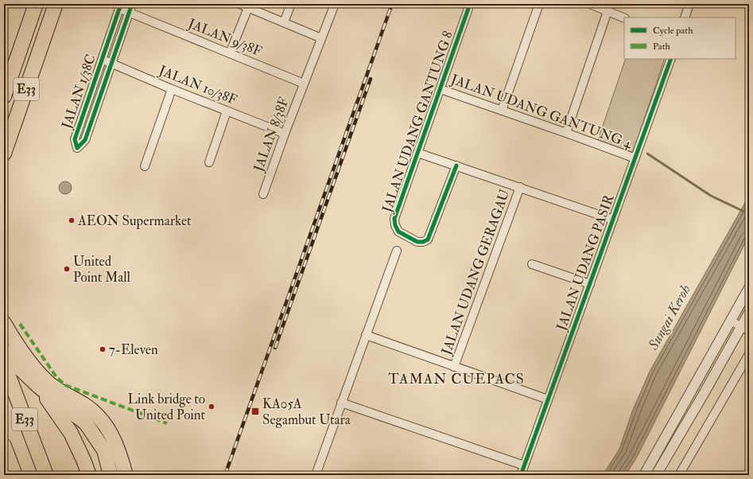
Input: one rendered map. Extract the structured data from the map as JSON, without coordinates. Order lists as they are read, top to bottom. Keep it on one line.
{"streets":{"highway":["E33"],"street":["JALAN 9/38F","JALAN 10/38F","JALAN 1/38C","JALAN UDANG GANTUNG 4","JALAN UDANG GANTUNG 8","JALAN 8/38F","JALAN UDANG PASIR","JALAN UDANG GERAGAU"]},"crossings":[["JALAN 9/38F","JALAN 1/38C"],["JALAN 9/38F","JALAN 8/38F"],["JALAN 10/38F","JALAN 1/38C"],["JALAN 10/38F","JALAN 8/38F"],["JALAN UDANG GANTUNG 4","JALAN UDANG GANTUNG 8"],["JALAN UDANG GANTUNG 4","JALAN UDANG PASIR"]],"districts":["TAMAN CUEPACS"],"water":["Sungai Keroh"],"places":{"other":["AEON Supermarket","United Point Mall","7-Eleven","Link bridge to United Point"],"transit":["KA05A Segambut Utara"]},"legend":["Cycle path","Path"]}
